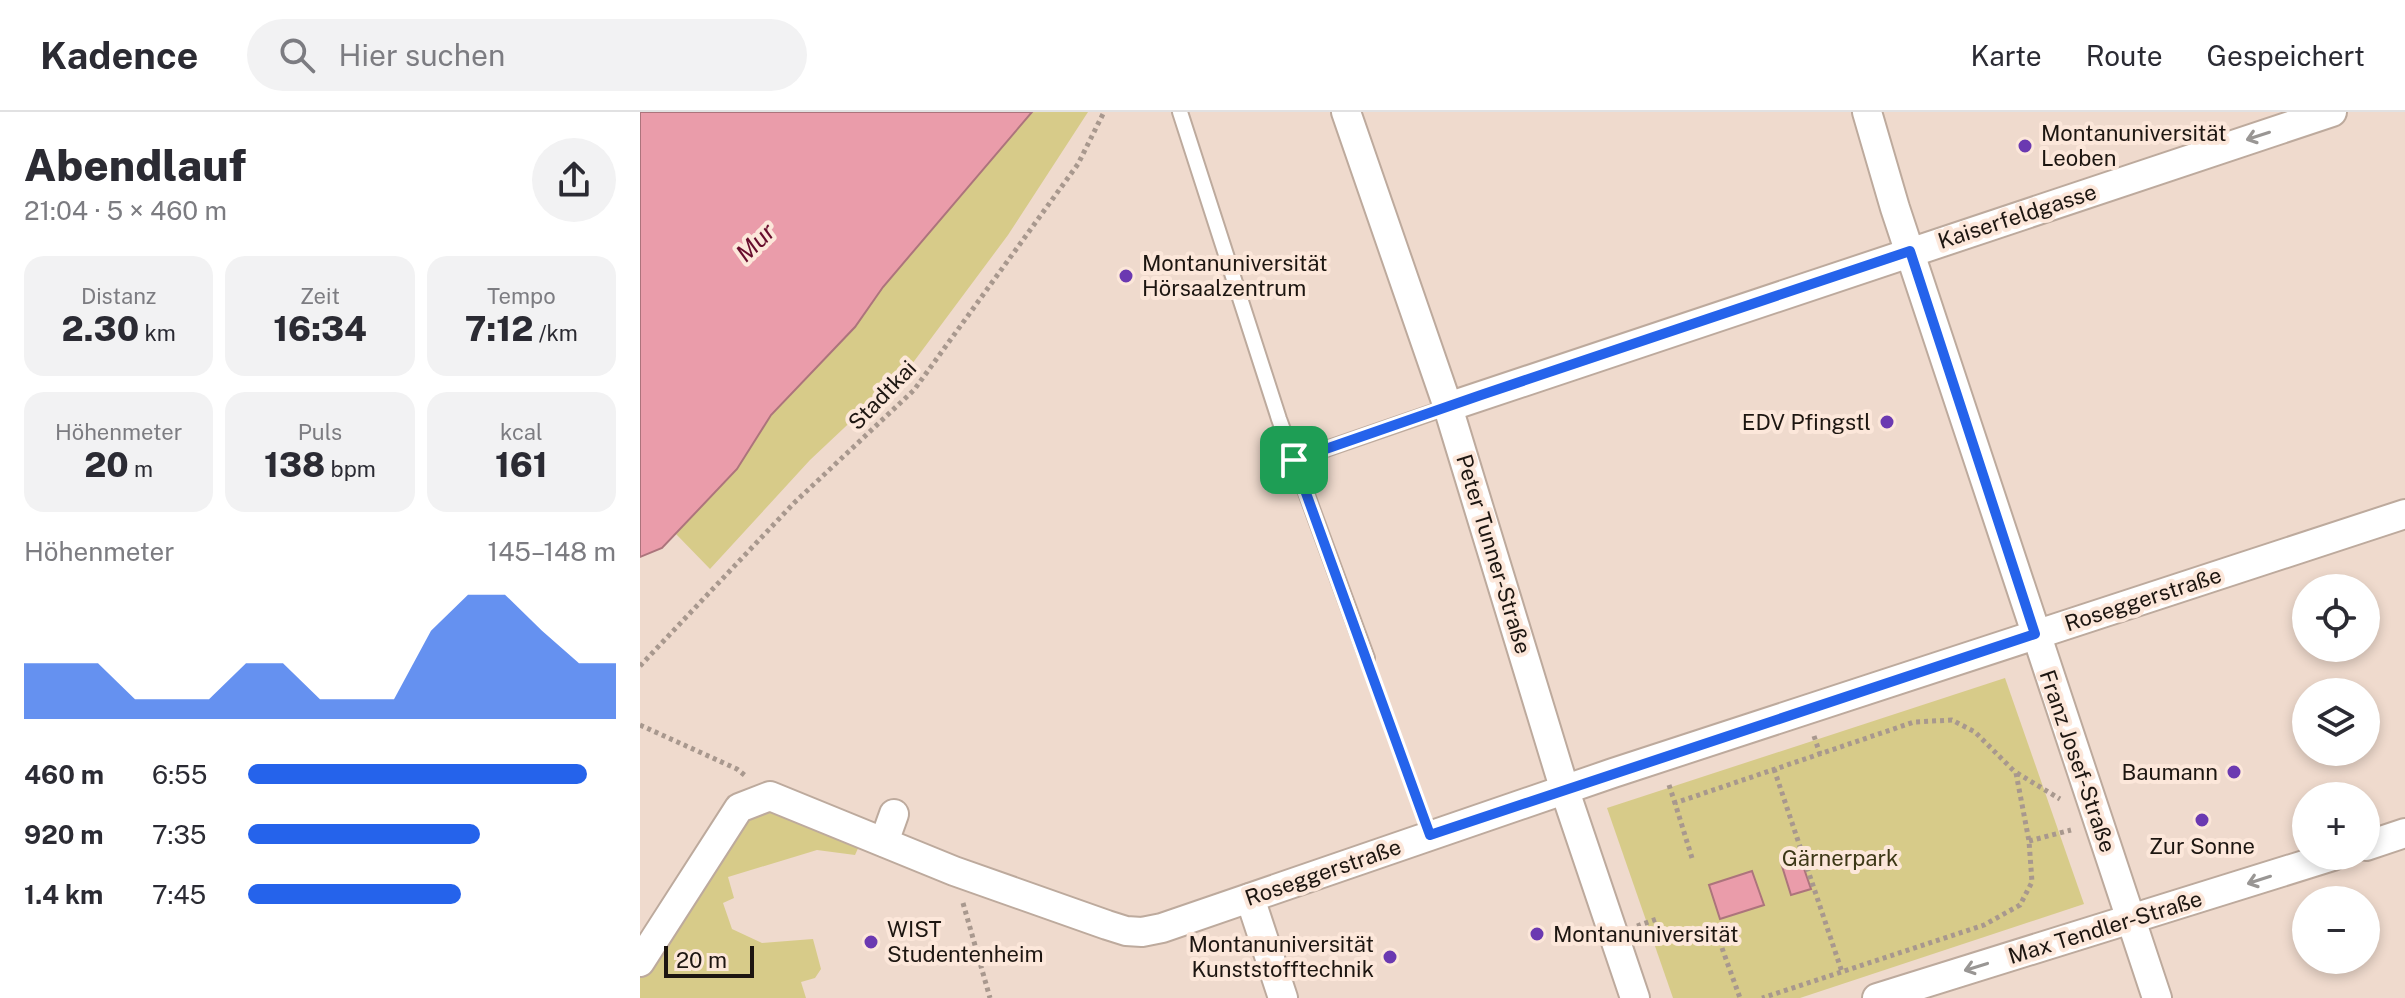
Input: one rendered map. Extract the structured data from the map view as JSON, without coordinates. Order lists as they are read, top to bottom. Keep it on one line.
{"streets":{"street":["Kaiserfeldgasse","Peter Tunner-Straße","Roseggerstraße","Franz Josef-Straße","Max Tendler-Straße"],"path":["Stadtkai"]},"crossings":[["Kaiserfeldgasse","Peter Tunner-Straße"],["Kaiserfeldgasse","Franz Josef-Straße"],["Peter Tunner-Straße","Roseggerstraße"],["Roseggerstraße","Franz Josef-Straße"],["Franz Josef-Straße","Max Tendler-Straße"]],"one_way":["Kaiserfeldgasse","Max Tendler-Straße"],"water":["Mur"],"parks":["Gärnerpark"],"places":["Montanuniversität Leoben","Montanuniversität Hörsaalzentrum","EDV Pfingstl","Baumann","Zur Sonne","Montanuniversität","WIST Studentenheim","Montanuniversität Kunststofftechnik"],"scale_bar":"20 m","page":{"header":"Kadence","search":"Hier suchen","nav":["Karte","Route","Gespeichert"],"heading":["Abendlauf","21:04 · 5 × 460 m"],"stats":[["Distanz","2.30 km"],["Zeit","16:34"],["Tempo","7:12 /km"],["Höhenmeter","20 m"],["Puls","138 bpm"],["kcal","161"]],"chart":["Höhenmeter","145–148 m"],"map_buttons":["+","−"],"list":[{"name":"460 m","note":"6:55"},{"name":"920 m","note":"7:35"},{"name":"1.4 km","note":"7:45"}],"scale":"20 m"}}
